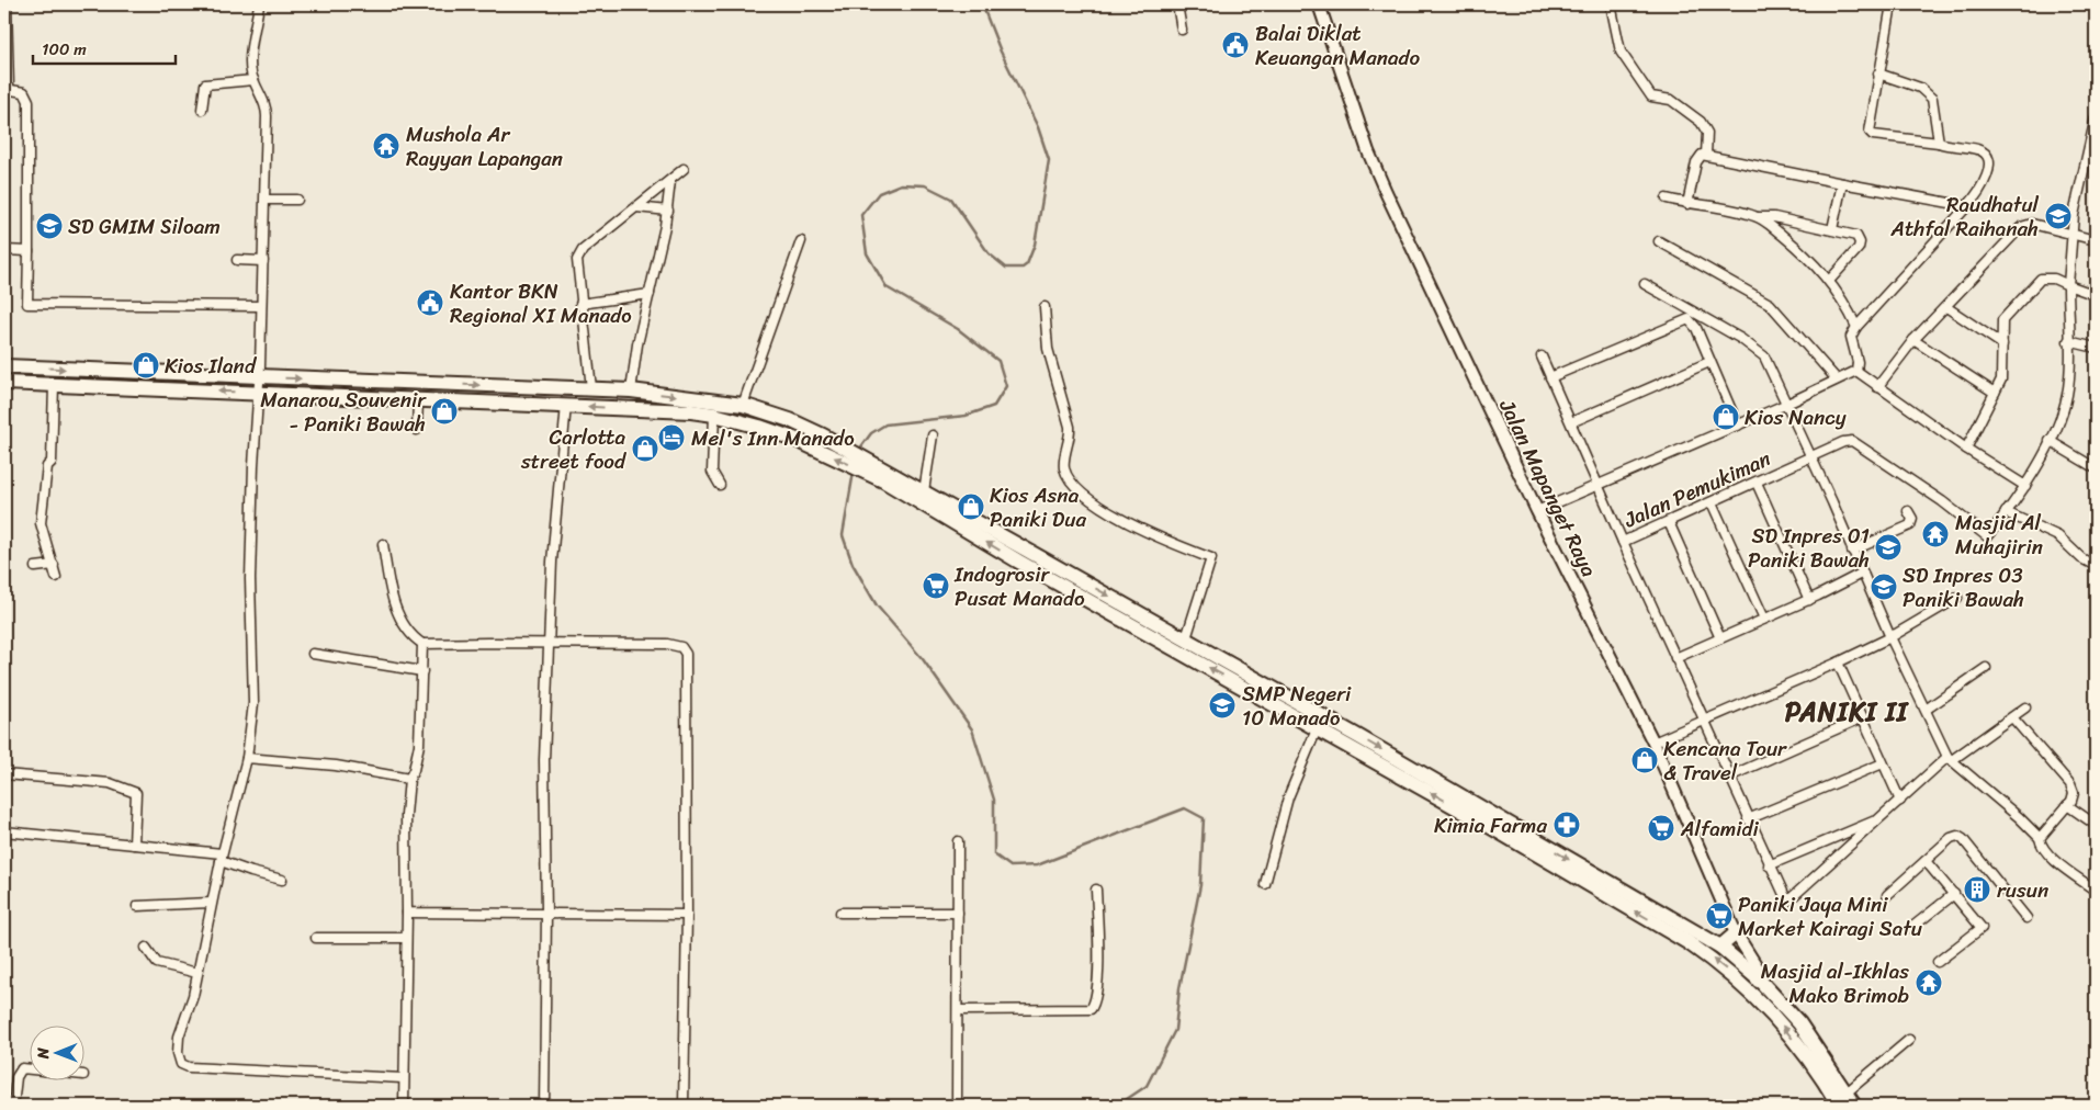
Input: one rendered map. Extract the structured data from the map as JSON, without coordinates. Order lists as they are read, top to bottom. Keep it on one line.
{"streets":{"street":["Jalan Mapanget Raya","Jalan Pemukiman"]},"crossings":[["Jalan Mapanget Raya","Jalan Pemukiman"]],"districts":["PANIKI II"],"places":{"public building":["Balai Diklat Keuangan Manado","Kantor BKN Regional XI Manado"],"temple":["Mushola Ar Rayyan Lapangan","Masjid Al Muhajirin","Masjid al-Ikhlas Mako Brimob"],"school or university":["Raudhatul Athfal Raihanah","SD GMIM Siloam","SD Inpres 01 Paniki Bawah","SD Inpres 03 Paniki Bawah","SMP Negeri 10 Manado"],"shop":["Kios Iland","Manarou Souvenir - Paniki Bawah","Kios Nancy","Carlotta street food","Kios Asna Paniki Dua","Kencana Tour & Travel"],"hotel":["Mel's Inn Manado"],"supermarket":["Indogrosir Pusat Manado","Alfamidi","Paniki Jaya Mini Market Kairagi Satu"],"pharmacy":["Kimia Farma"],"building":["rusun"]},"scale_bar":"100 m","north":"left"}
